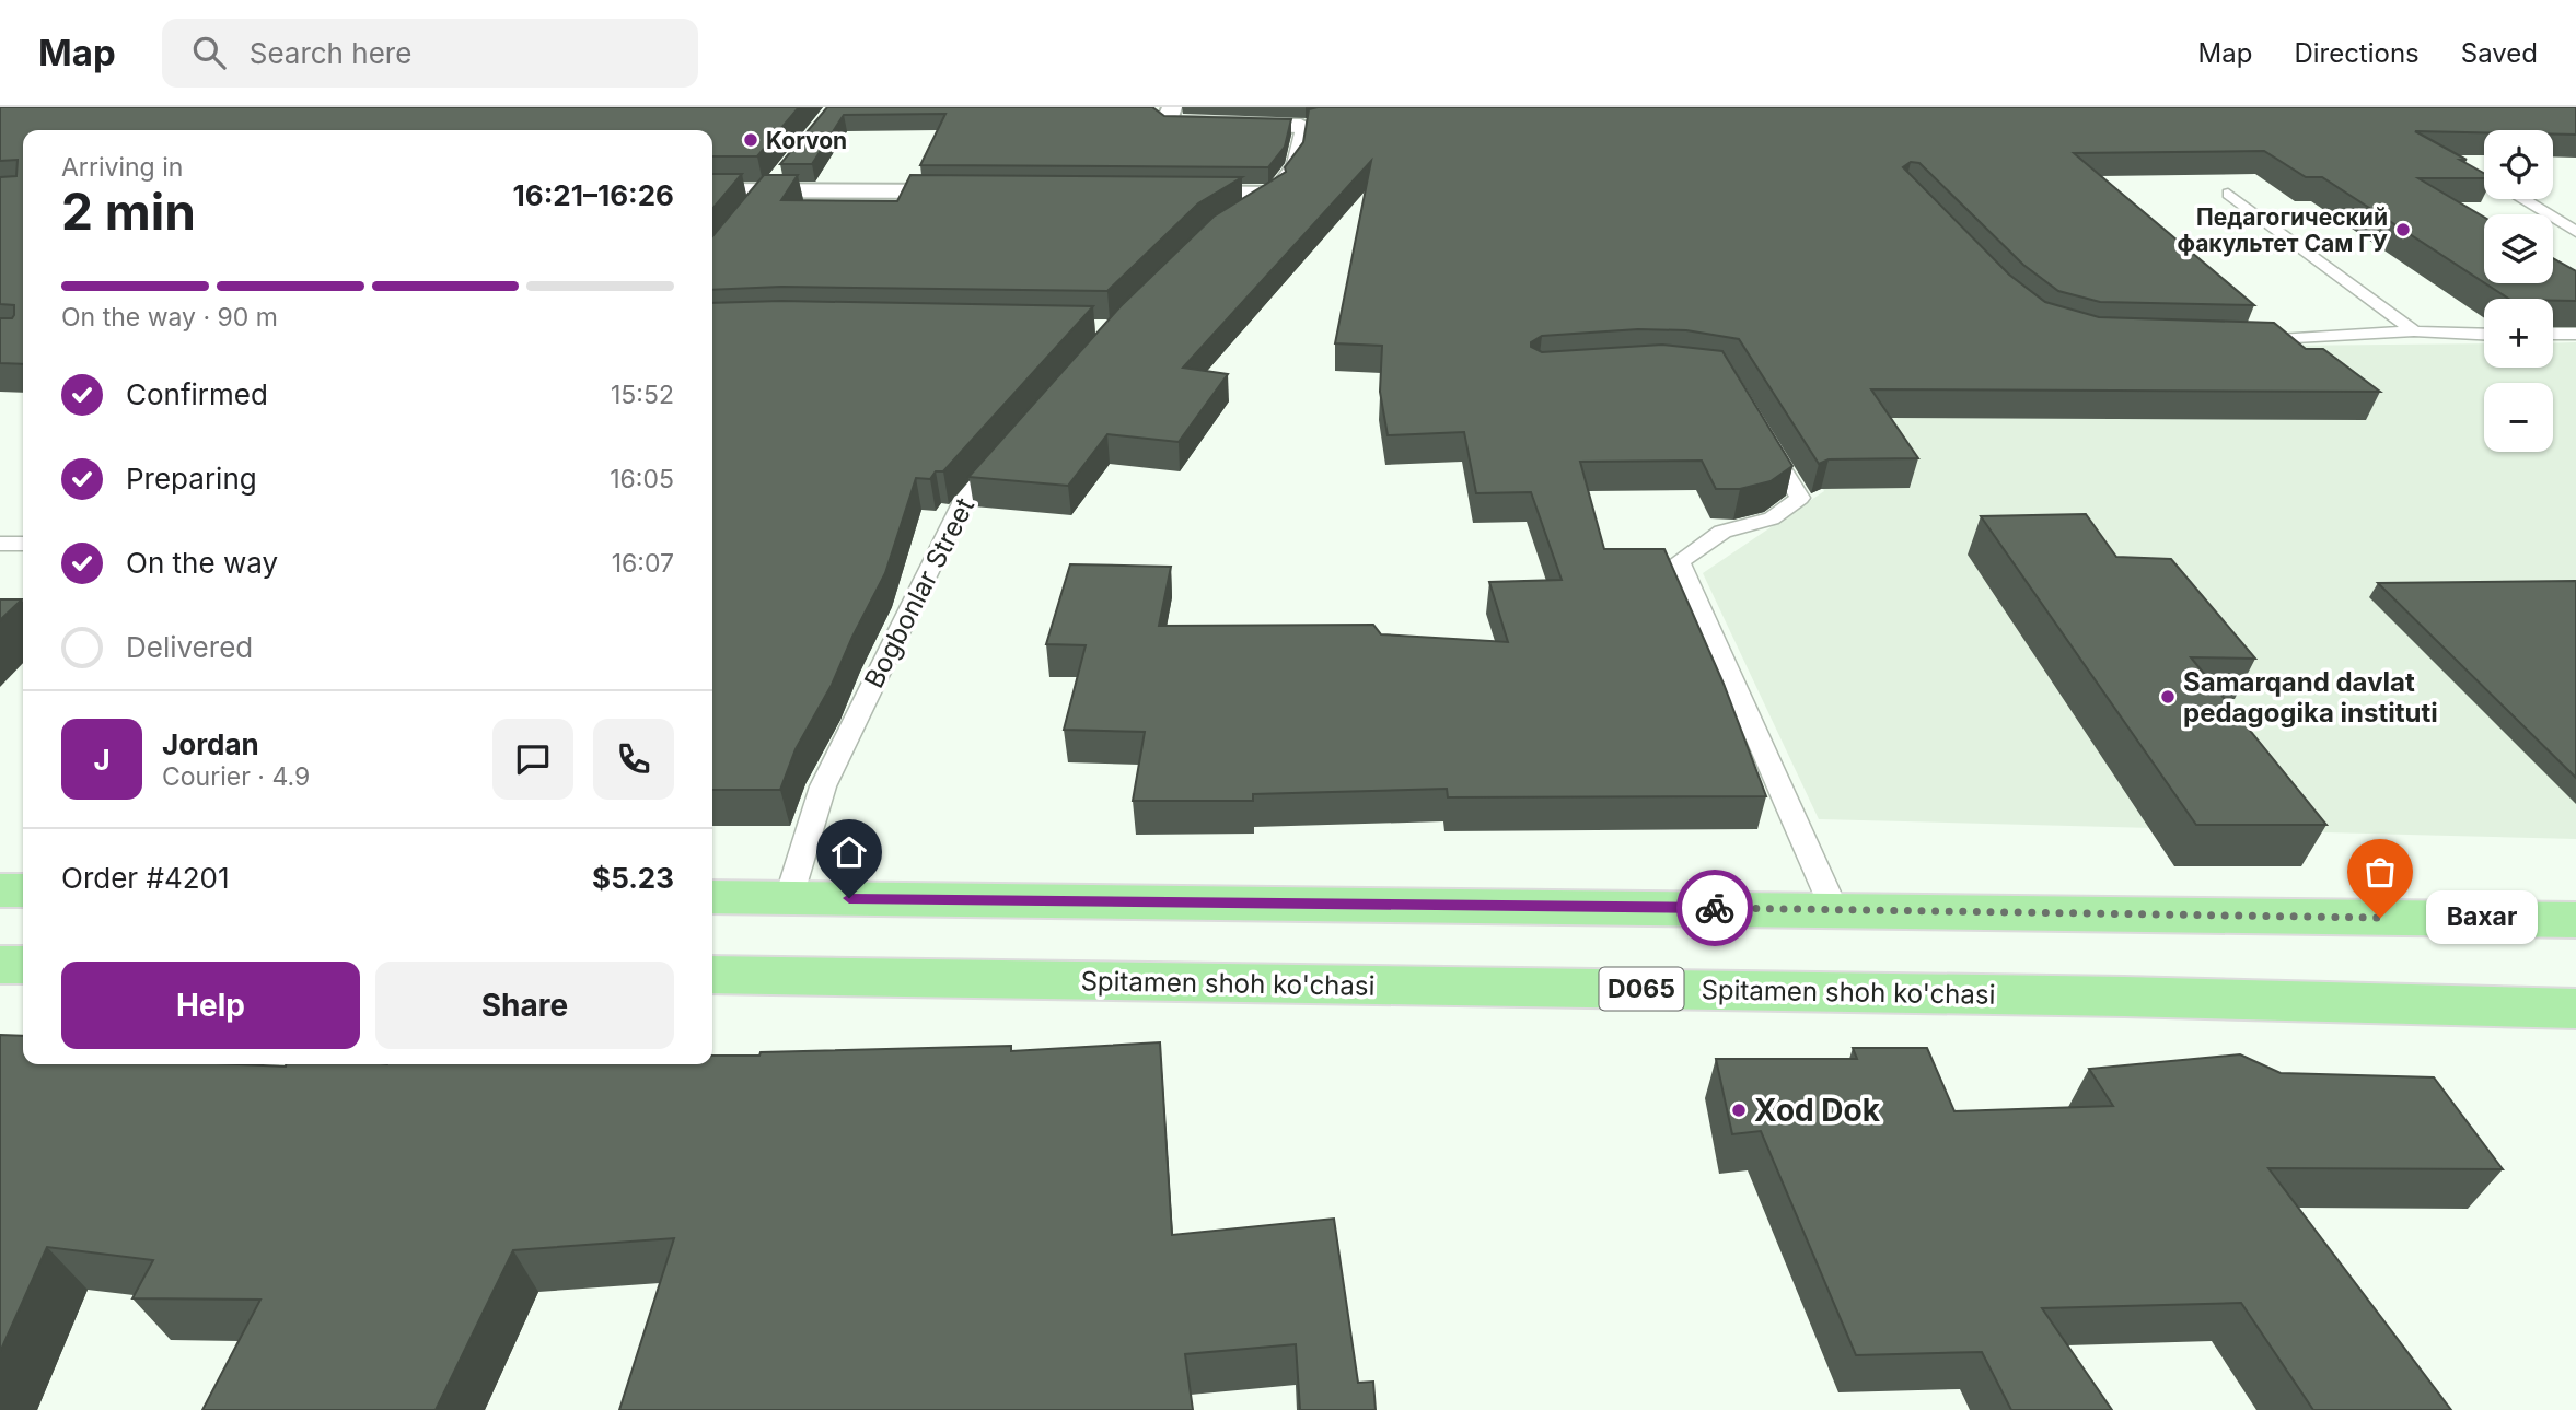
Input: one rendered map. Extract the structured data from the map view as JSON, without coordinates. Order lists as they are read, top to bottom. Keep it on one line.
{"streets":{"main road":["Spitamen shoh ko'chasi","D065"],"lane":["Bogbonlar Street"]},"places":["Korvon","Педагогический факультет Сам ГУ","Samarqand davlat pedagogika instituti","Baxar","Xod Dok"],"page":{"header":"Map","search":"Search here","nav":["Map","Directions","Saved"],"map_buttons":["+","−"],"heading":["2 min","Arriving in","16:21–16:26"],"panel":["Jordan","Courier · 4.9","Order #4201","$5.23"],"bar":"On the way · 90 m","list":[["Confirmed","15:52"],["Preparing","16:05"],["On the way","16:07"],"Delivered"],"round":"J","bubble":"Baxar","buttons":["Help","Share"]}}
